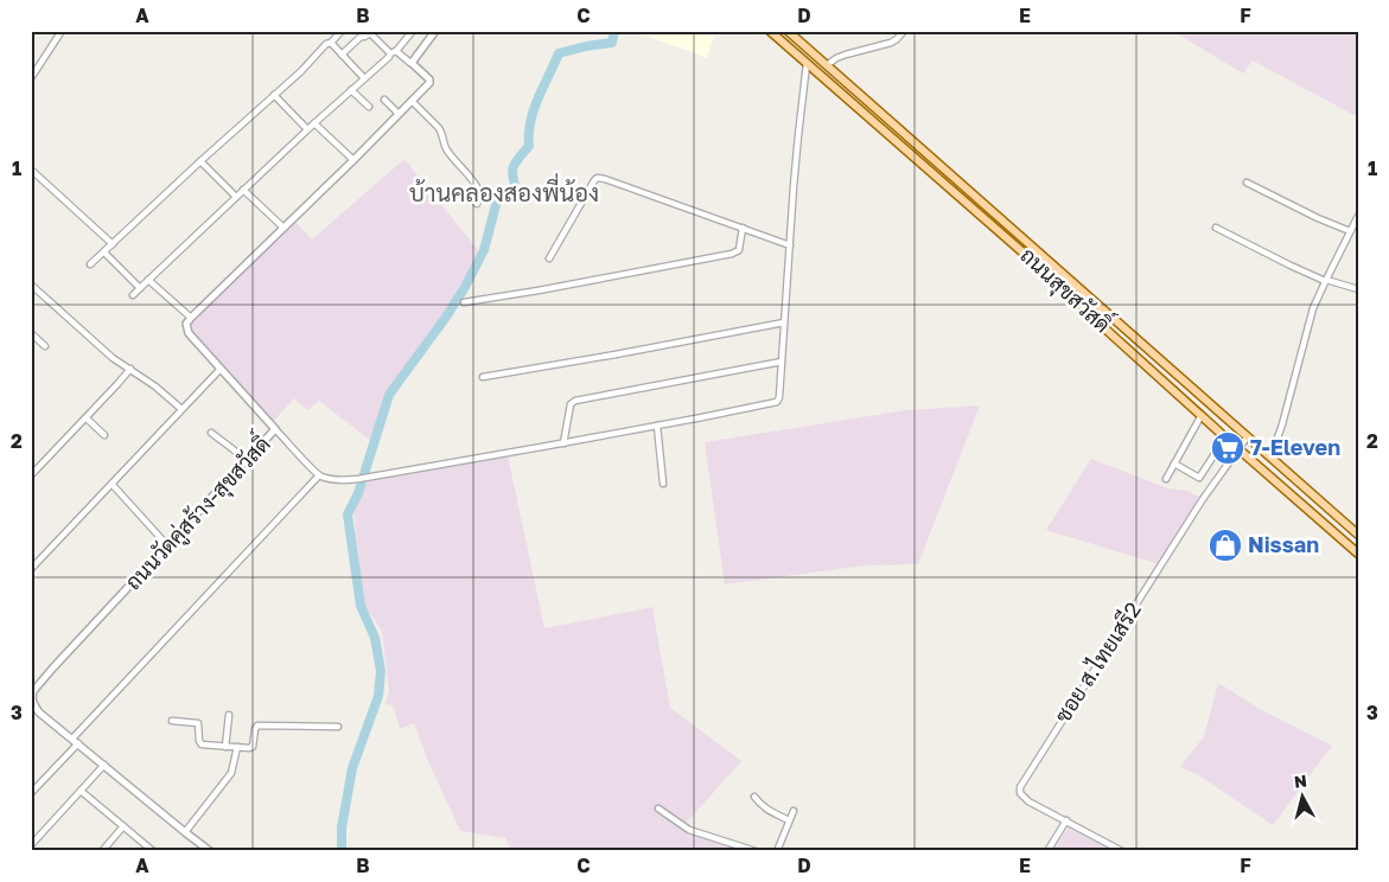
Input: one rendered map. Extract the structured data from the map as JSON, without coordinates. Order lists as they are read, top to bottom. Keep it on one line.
{"streets":{"main road":["ถนนสุขสวัสดิ์"],"street":["ถนนวัดคู่สร้าง-สุขสวัสดิ์","ซอย ส.ไทยเสรี2"]},"crossings":[["ถนนสุขสวัสดิ์","ซอย ส.ไทยเสรี2"]],"districts":["บ้านคลองสองพี่น้อง"],"places":{"supermarket":["7-Eleven"],"shop":["Nissan"]},"north":"top","grid":{"columns":["A","B","C","D","E","F"],"rows":["1","2","3"]}}
